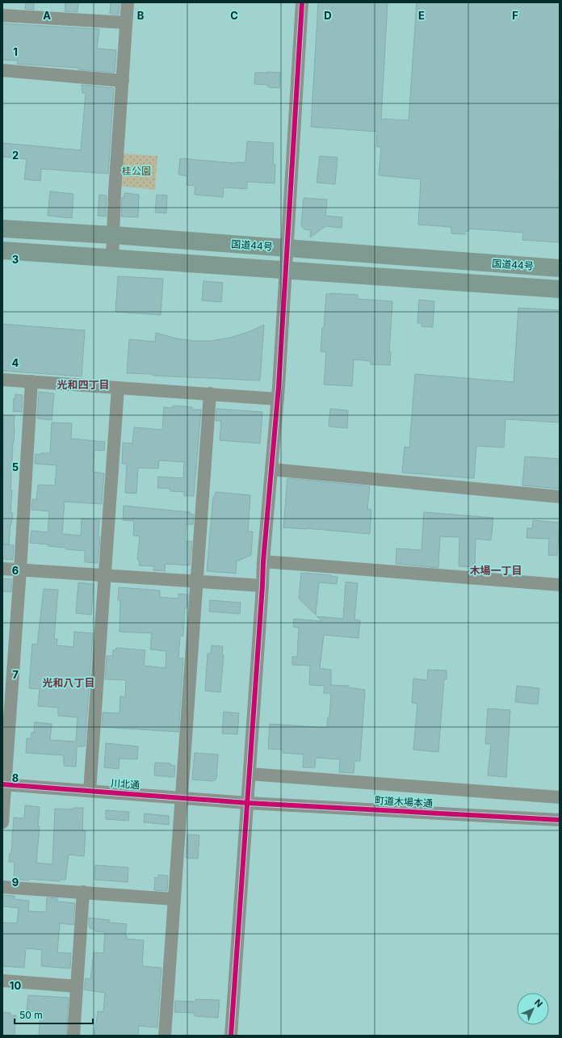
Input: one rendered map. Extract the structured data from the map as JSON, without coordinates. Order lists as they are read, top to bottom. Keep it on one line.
{"streets":{"highway":["国道44号"],"street":["川北通","町道木場本通"]},"crossings":[["川北通","町道木場本通"]],"districts":["光和四丁目","木場一丁目","光和八丁目"],"parks":["桂公園"],"scale_bar":"50 m","north":"top right","grid":{"columns":["A","B","C","D","E","F"],"rows":["1","2","3","4","5","6","7","8","9","10"]}}
